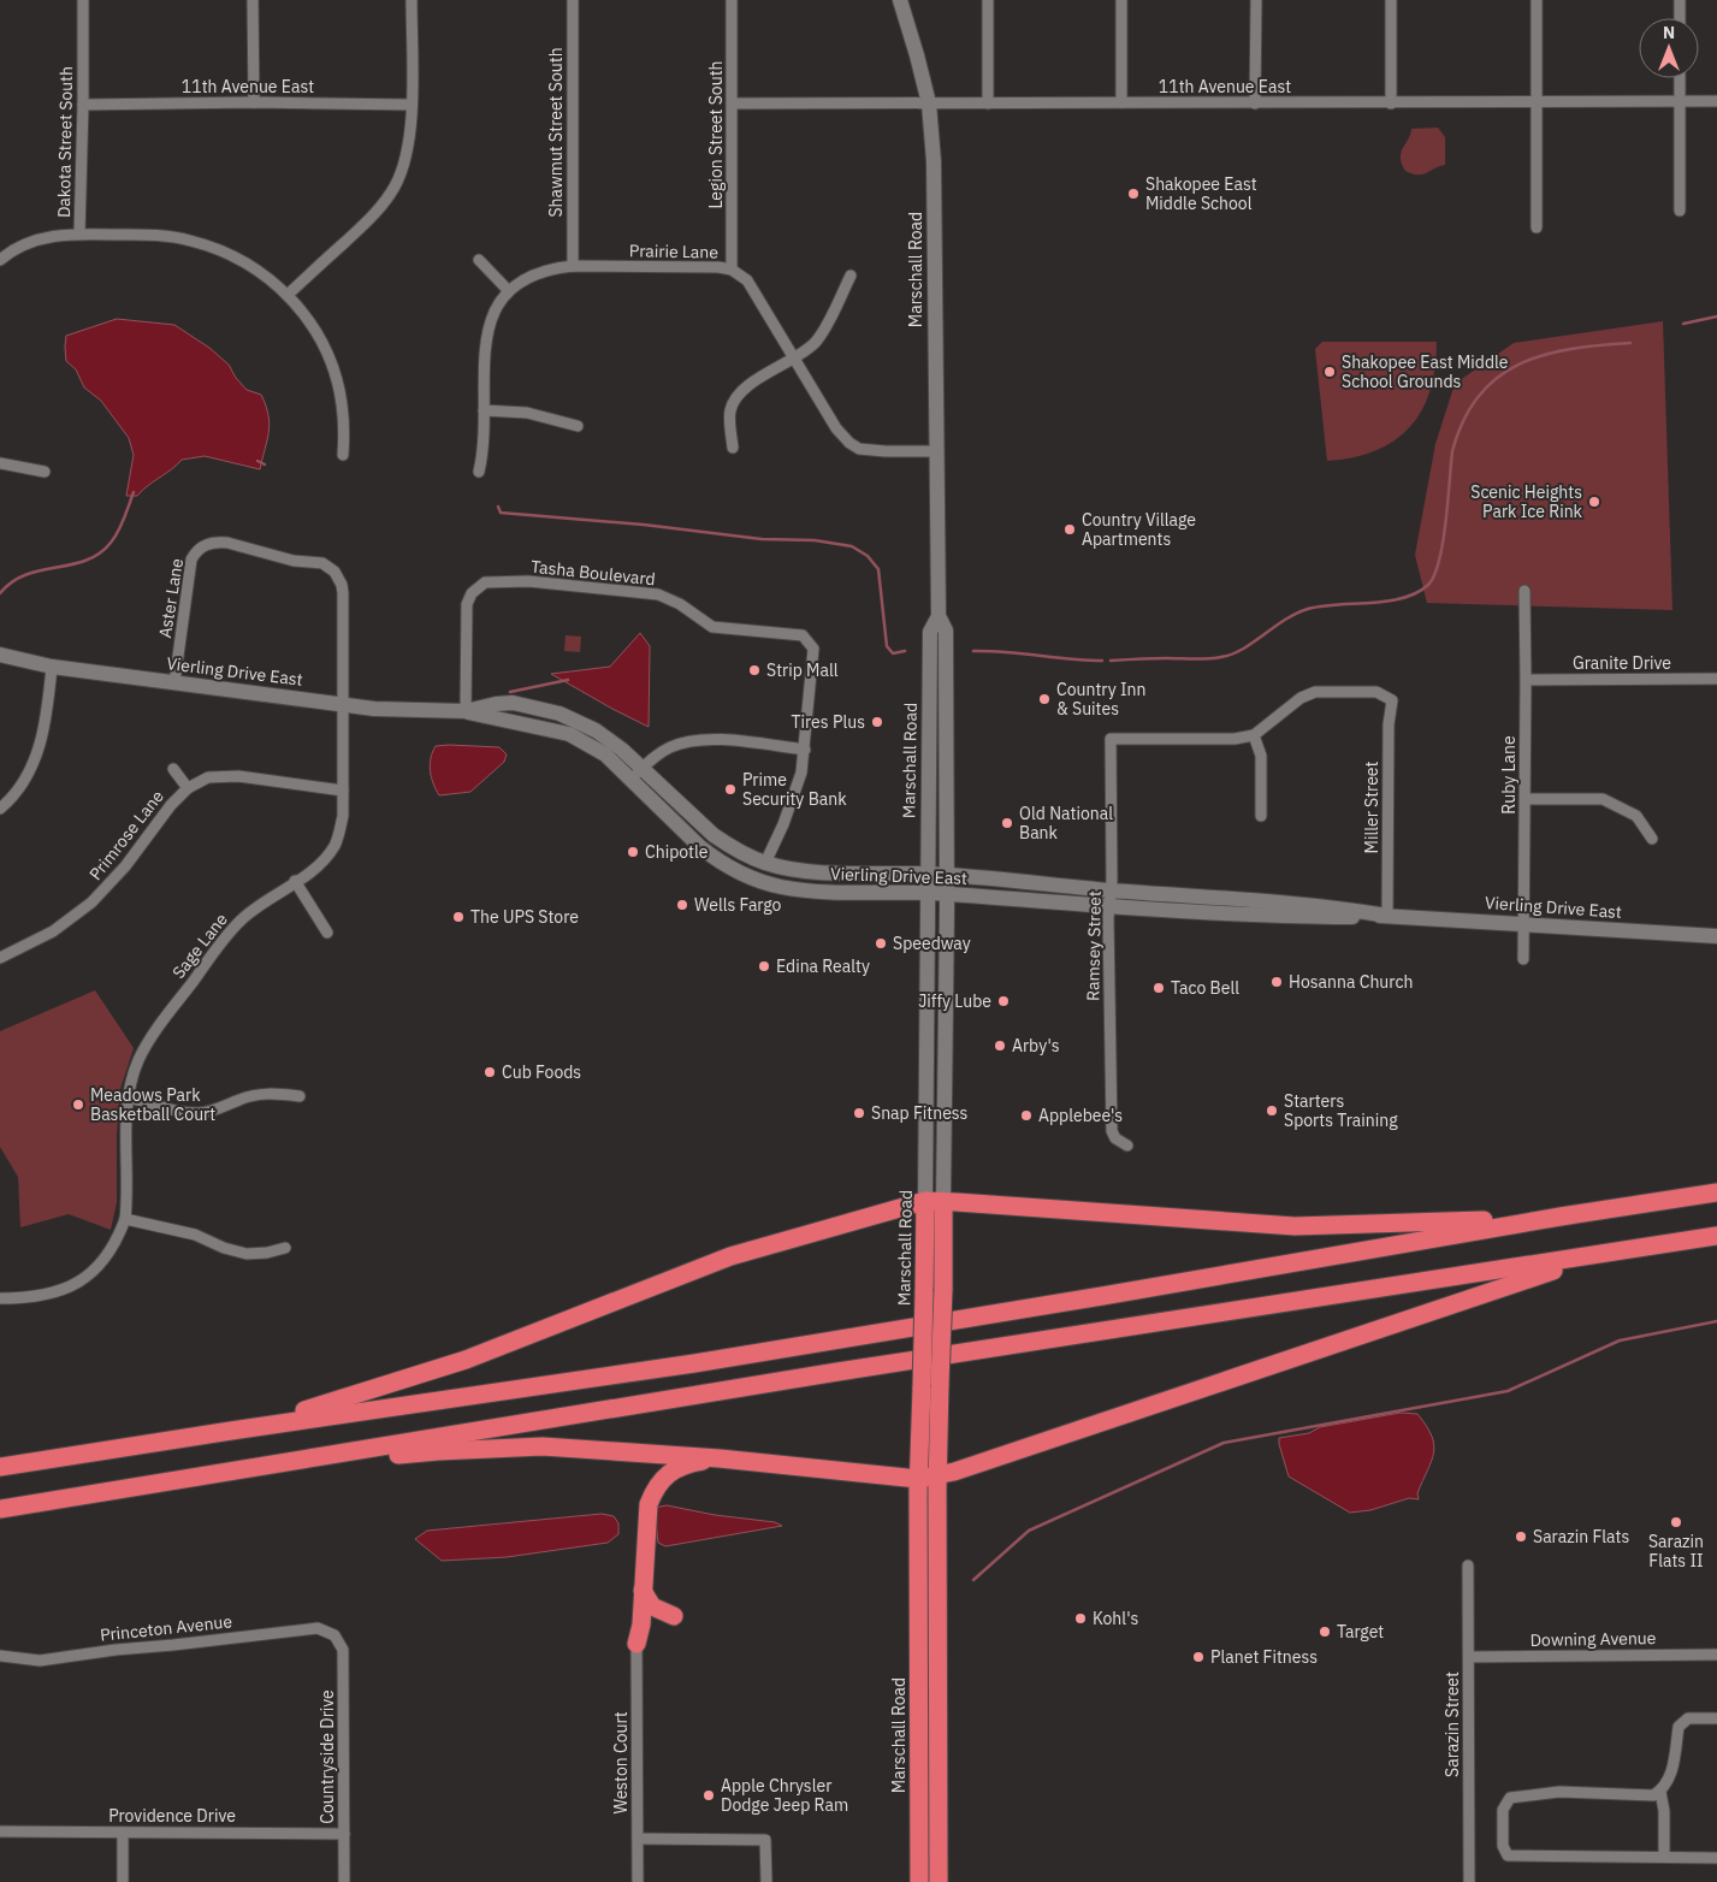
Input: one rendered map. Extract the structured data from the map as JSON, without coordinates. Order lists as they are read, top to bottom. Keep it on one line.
{"streets":{"highway":["Marschall Road"],"street":["11th Avenue East","Shawmut Street South","Legion Street South","Dakota Street South","Prairie Lane","Tasha Boulevard","Aster Lane","Granite Drive","Vierling Drive East","Ruby Lane","Miller Street","Primrose Lane","Sage Lane","Ramsey Street","Princeton Avenue","Downing Avenue","Sarazin Street","Countryside Drive","Weston Court","Providence Drive"]},"crossings":[["11th Avenue East","Legion Street South"],["11th Avenue East","Dakota Street South"],["11th Avenue East","Marschall Road"],["Shawmut Street South","Prairie Lane"],["Legion Street South","Prairie Lane"],["Prairie Lane","Marschall Road"],["Marschall Road","Vierling Drive East"],["Tasha Boulevard","Vierling Drive East"],["Aster Lane","Vierling Drive East"],["Aster Lane","Sage Lane"],["Granite Drive","Ruby Lane"],["Vierling Drive East","Ruby Lane"],["Vierling Drive East","Miller Street"],["Vierling Drive East","Sage Lane"],["Vierling Drive East","Ramsey Street"],["Miller Street","Ramsey Street"],["Primrose Lane","Sage Lane"],["Princeton Avenue","Countryside Drive"],["Downing Avenue","Sarazin Street"],["Countryside Drive","Providence Drive"]],"places":["Shakopee East Middle School","Shakopee East Middle School Grounds","Scenic Heights Park Ice Rink","Country Village Apartments","Strip Mall","Country Inn & Suites","Tires Plus","Prime Security Bank","Old National Bank","Chipotle","Wells Fargo","The UPS Store","Speedway","Edina Realty","Hosanna Church","Taco Bell","Jiffy Lube","Arby's","Cub Foods","Meadows Park Basketball Court","Starters Sports Training","Snap Fitness","Applebee's","Sarazin Flats II","Sarazin Flats","Kohl's","Target","Planet Fitness","Apple Chrysler Dodge Jeep Ram"],"north":"top"}
